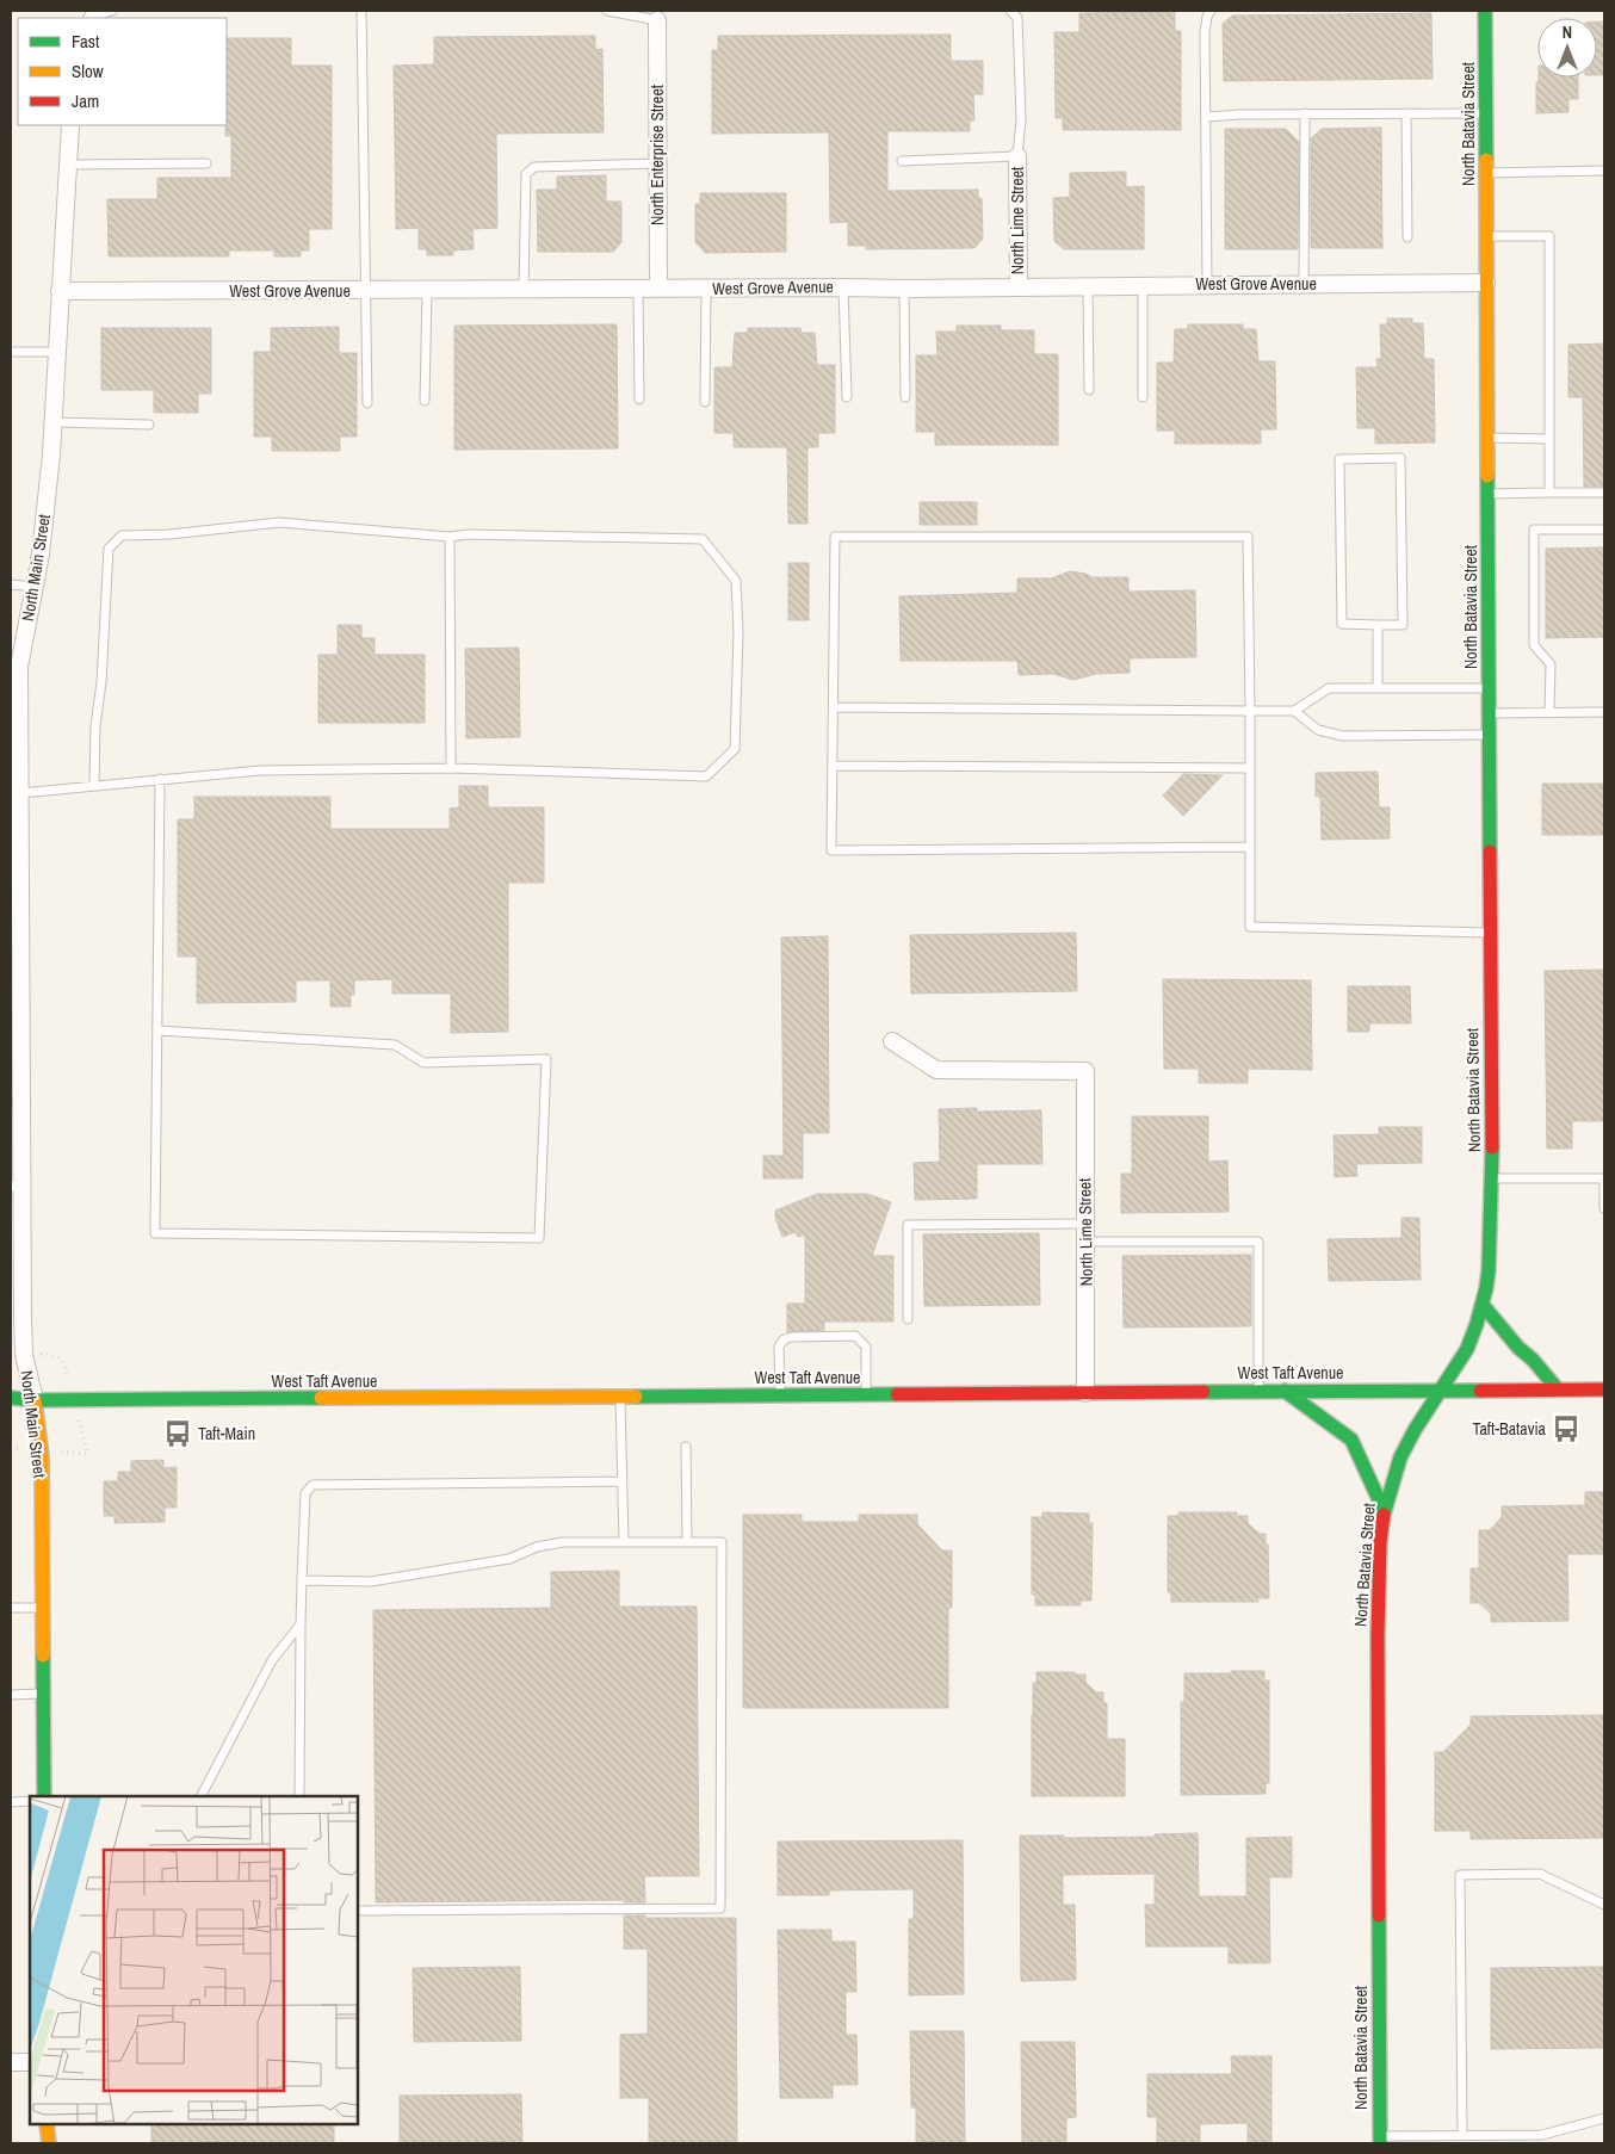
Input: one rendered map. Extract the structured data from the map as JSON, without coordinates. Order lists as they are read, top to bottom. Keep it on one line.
{"streets":{"main road":["North Batavia Street","North Main Street","West Taft Avenue"],"street":["North Enterprise Street","North Lime Street","West Grove Avenue"]},"crossings":[["North Batavia Street","West Grove Avenue"],["North Batavia Street","West Taft Avenue"],["North Enterprise Street","West Grove Avenue"],["North Lime Street","West Grove Avenue"],["North Lime Street","West Taft Avenue"],["West Grove Avenue","North Main Street"],["North Main Street","West Taft Avenue"]],"places":{"bus stop":["Taft-Batavia","Taft-Main"]},"legend":["Fast","Slow","Jam"],"north":"top"}
